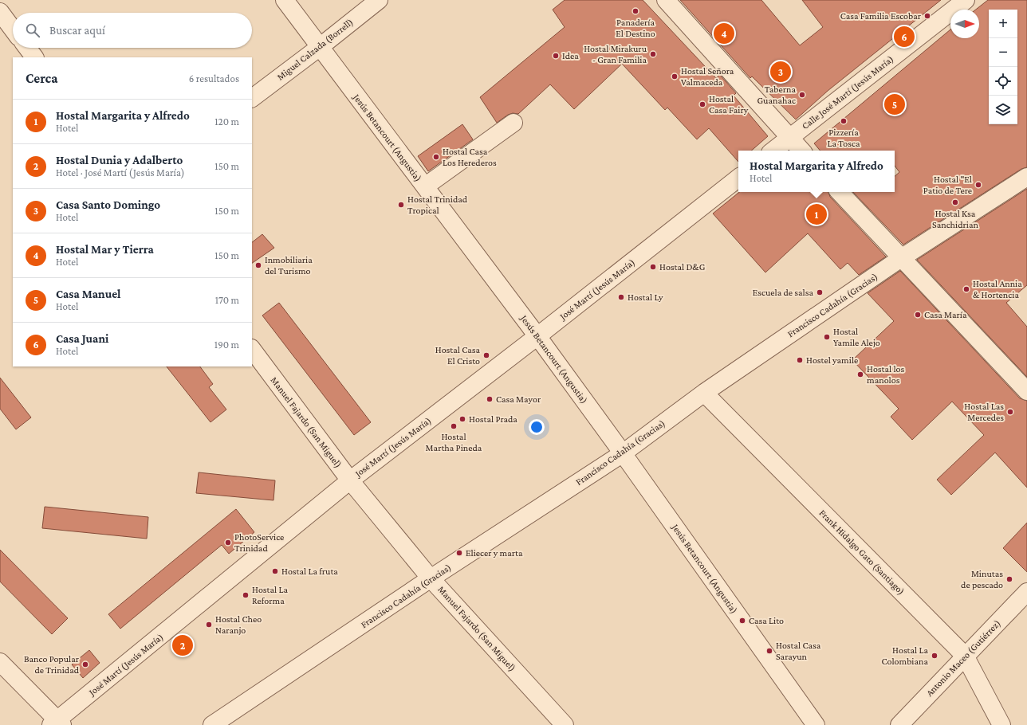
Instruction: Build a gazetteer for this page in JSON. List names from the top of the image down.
{
  "streets": {
    "street": [
      "Miguel Calzada (Borrell)",
      "Calle José Martí (Jesús María)",
      "Jesús Betancourt (Angustia)",
      "José Martí (Jesús María)",
      "Francisco Cadahía (Gracias)",
      "Manuel Fajardo (San Miguel)",
      "Frank Hidalgo Gato (Santiago)",
      "Antonio Maceo (Gutiérrez)"
    ]
  },
  "crossings": [
    ["Miguel Calzada (Borrell)", "Jesús Betancourt (Angustia)"],
    ["Jesús Betancourt (Angustia)", "José Martí (Jesús María)"],
    ["Jesús Betancourt (Angustia)", "Francisco Cadahía (Gracias)"],
    ["José Martí (Jesús María)", "Manuel Fajardo (San Miguel)"],
    ["Francisco Cadahía (Gracias)", "Manuel Fajardo (San Miguel)"],
    ["Francisco Cadahía (Gracias)", "Frank Hidalgo Gato (Santiago)"],
    ["Frank Hidalgo Gato (Santiago)", "Antonio Maceo (Gutiérrez)"]
  ],
  "places": [
    "Panadería El Destino",
    "Casa Familia Escobar",
    "Hostal Mirakuru - Gran Familia",
    "Idea",
    "Hostal Señora Valmaceda",
    "Taberna Guanahac",
    "Hostal Casa Fairy",
    "Pizzería La Tosca",
    "Hostal Casa Los Herederos",
    "Hostal \"El Patio de Tere",
    "Hostal Ksa Sanchidrian",
    "Hostal Trinidad Tropical",
    "Inmobiliaria del Turismo",
    "Hostal D&G",
    "Hostal Annia & Hortencia",
    "Escuela de salsa",
    "Hostal Ly",
    "Casa María",
    "Hostal Yamile Alejo",
    "Hostal Casa El Cristo",
    "Hostel yamile",
    "Hostal los manolos",
    "Casa Mayor",
    "Hostal Las Mercedes",
    "Hostal Prada",
    "Hostal Martha Pineda",
    "PhotoService Trinidad",
    "Eliecer y marta",
    "Hostal La fruta",
    "Minutas de pescado",
    "Hostal La Reforma",
    "Casa Lito",
    "Hostal Cheo Naranjo",
    "Hostal Casa Sarayun",
    "Hostal La Colombiana",
    "Banco Popular de Trinidad"
  ],
  "north": "right",
  "page": {
    "map_buttons": ["+", "−"],
    "search": "Buscar aquí",
    "pins": [
      "4",
      "6",
      "3",
      "5",
      "1",
      "2"
    ],
    "heading": ["Cerca", "6 resultados"],
    "list": [
      {
        "mark": "1",
        "name": "Hostal Margarita y Alfredo",
        "note": "Hotel",
        "value": "120 m"
      },
      {
        "mark": "2",
        "name": "Hostal Dunia y Adalberto",
        "note": "Hotel · José Martí (Jesús María)",
        "value": "150 m"
      },
      {
        "mark": "3",
        "name": "Casa Santo Domingo",
        "note": "Hotel",
        "value": "150 m"
      },
      {
        "mark": "4",
        "name": "Hostal Mar y Tierra",
        "note": "Hotel",
        "value": "150 m"
      },
      {
        "mark": "5",
        "name": "Casa Manuel",
        "note": "Hotel",
        "value": "170 m"
      },
      {
        "mark": "6",
        "name": "Casa Juani",
        "note": "Hotel",
        "value": "190 m"
      }
    ],
    "popup": ["Hostal Margarita y Alfredo", "Hotel"]
  }
}
